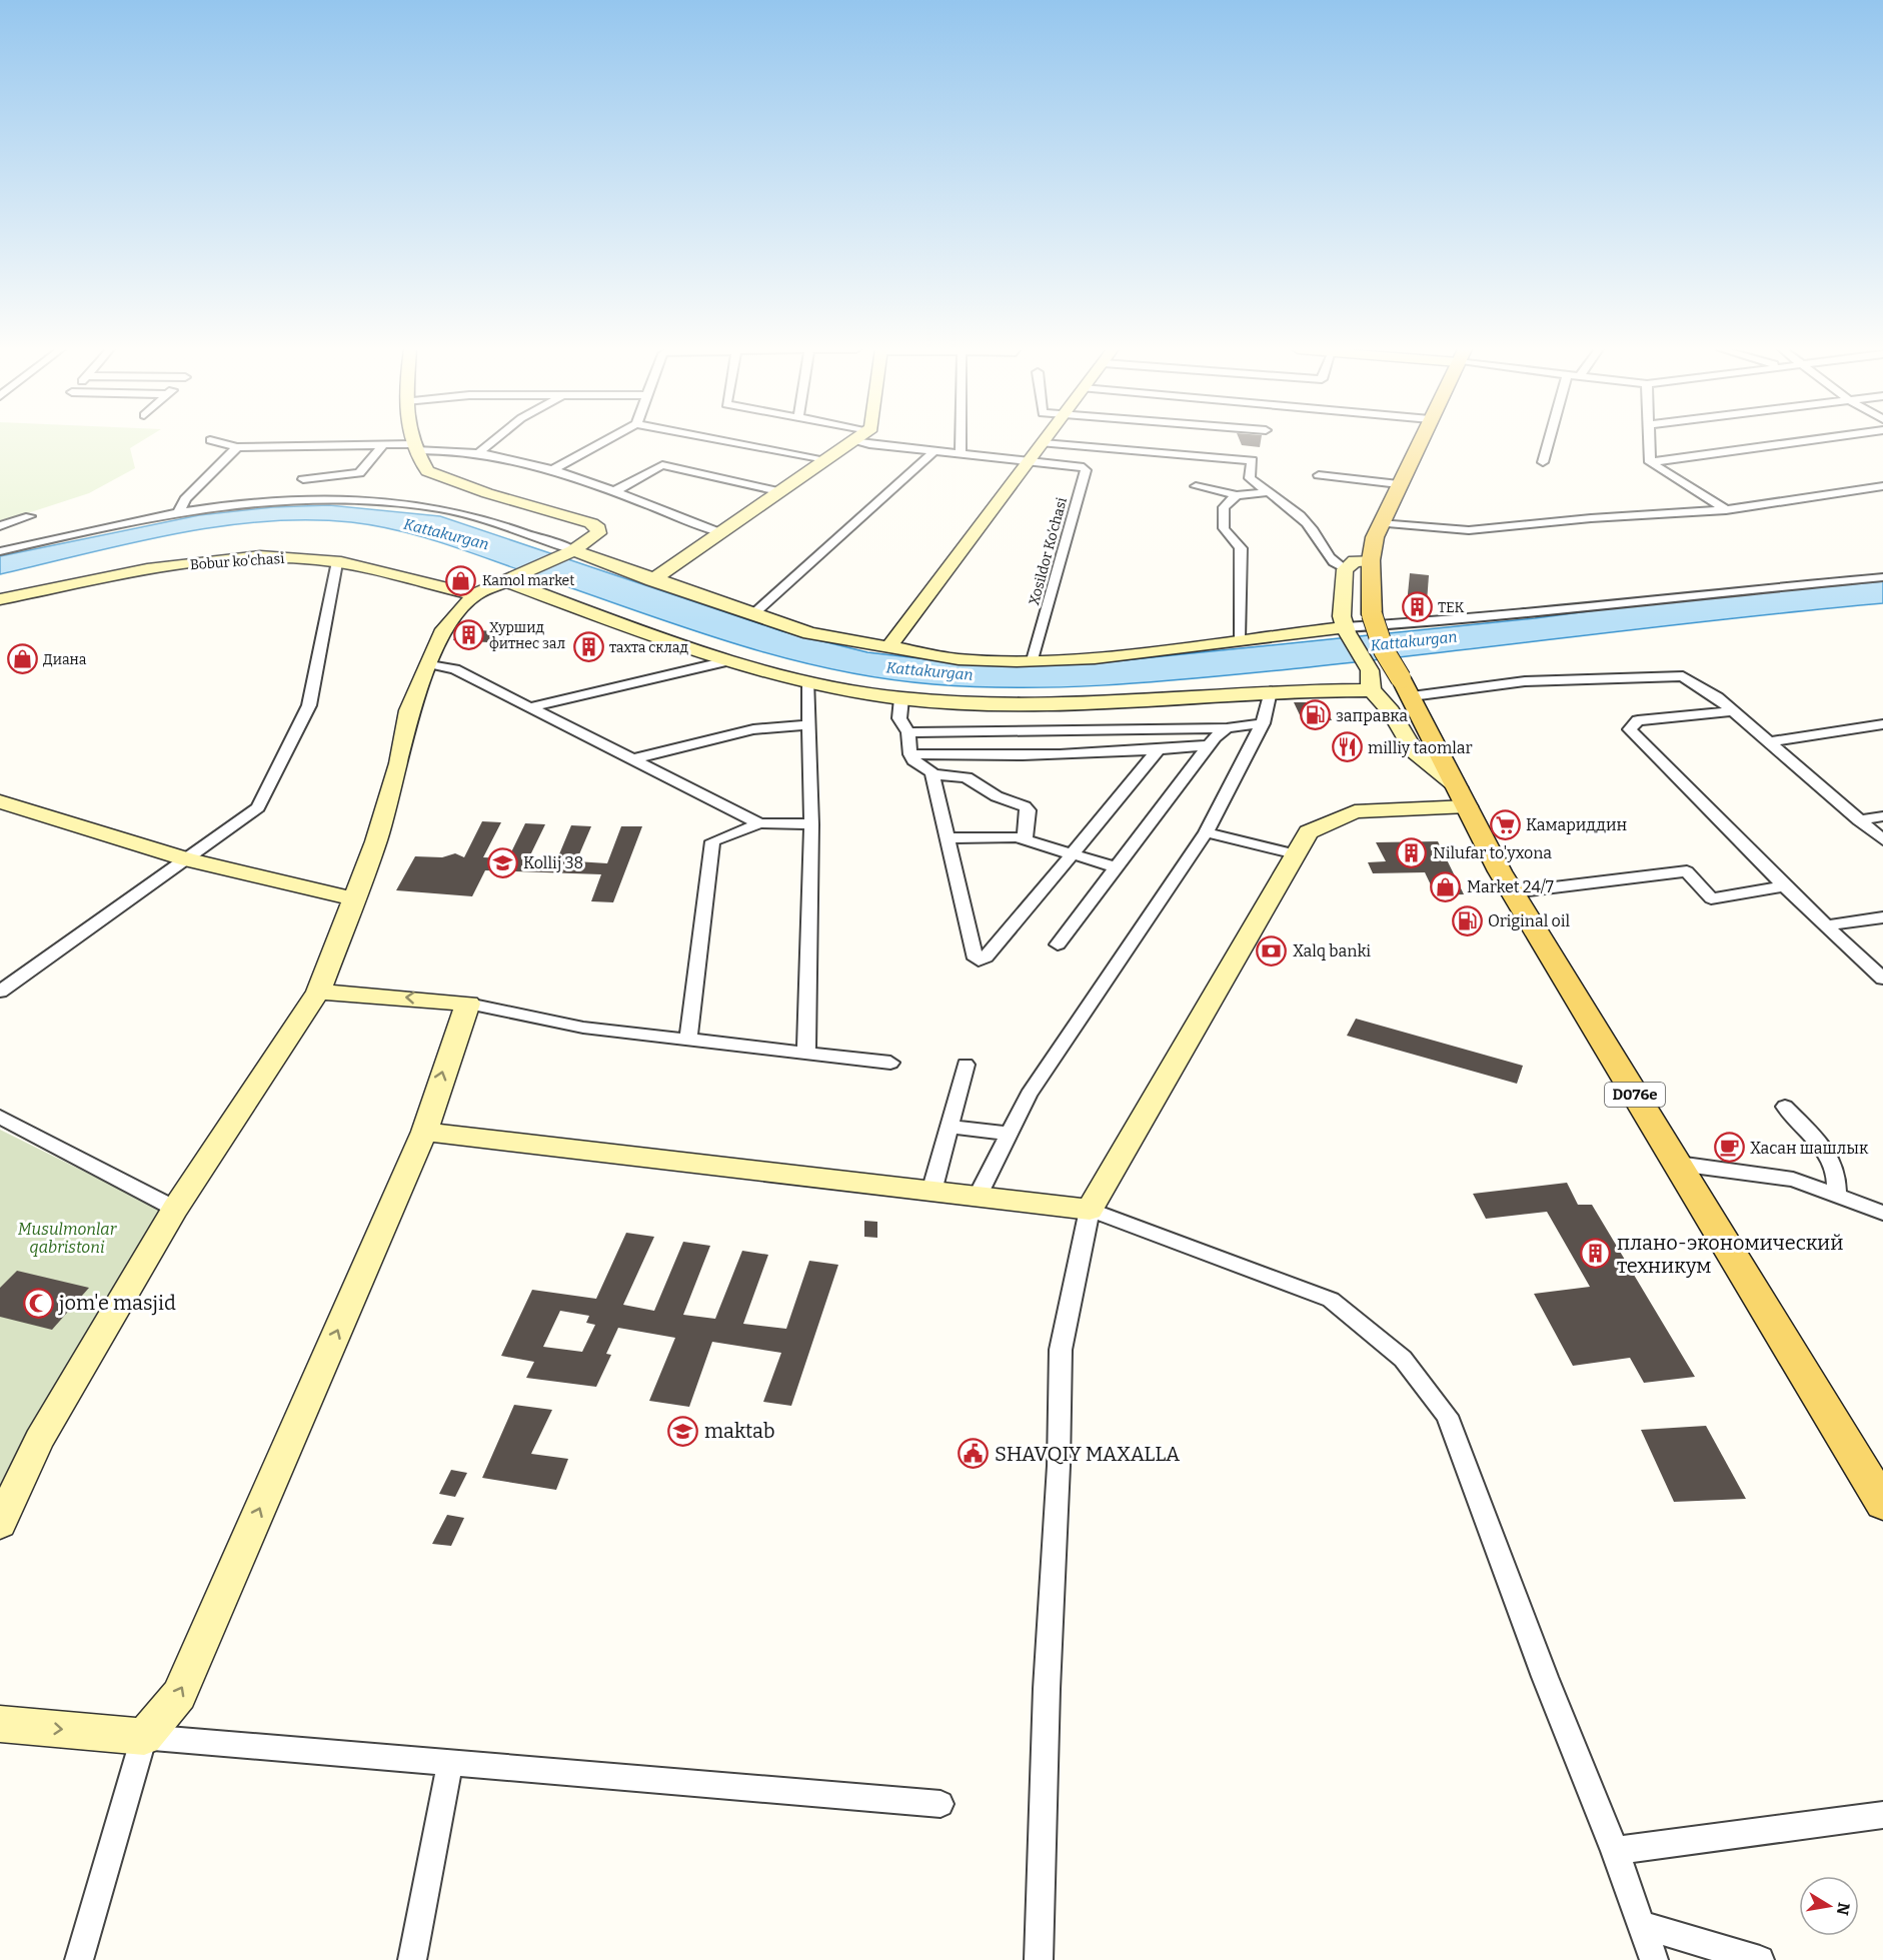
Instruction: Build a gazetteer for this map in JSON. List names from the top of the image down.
{
  "streets": {
    "main road": ["D076e"],
    "street": ["Xosildor Ko’chasi", "Bobur ko'chasi"]
  },
  "water": ["Kattakurgan"],
  "parks": ["Musulmonlar qabristoni"],
  "places": {
    "shop": ["Kamol market", "Диана", "Market 24/7"],
    "building": [
      "TEK",
      "Хуршид фитнес зал",
      "тахта склад",
      "Nilufar to'yxona",
      "плано-экономический техникум"
    ],
    "fuel station": ["заправка", "Original oil"],
    "restaurant": ["milliy taomlar"],
    "supermarket": ["Камариддин"],
    "school or university": ["Kollij 38", "maktab"],
    "bank": ["Xalq banki"],
    "cafe": ["Хасан шашлык"],
    "mosque": ["jom'e masjid"],
    "public building": ["SHAVQIY MAXALLA"]
  },
  "north": "right"
}
